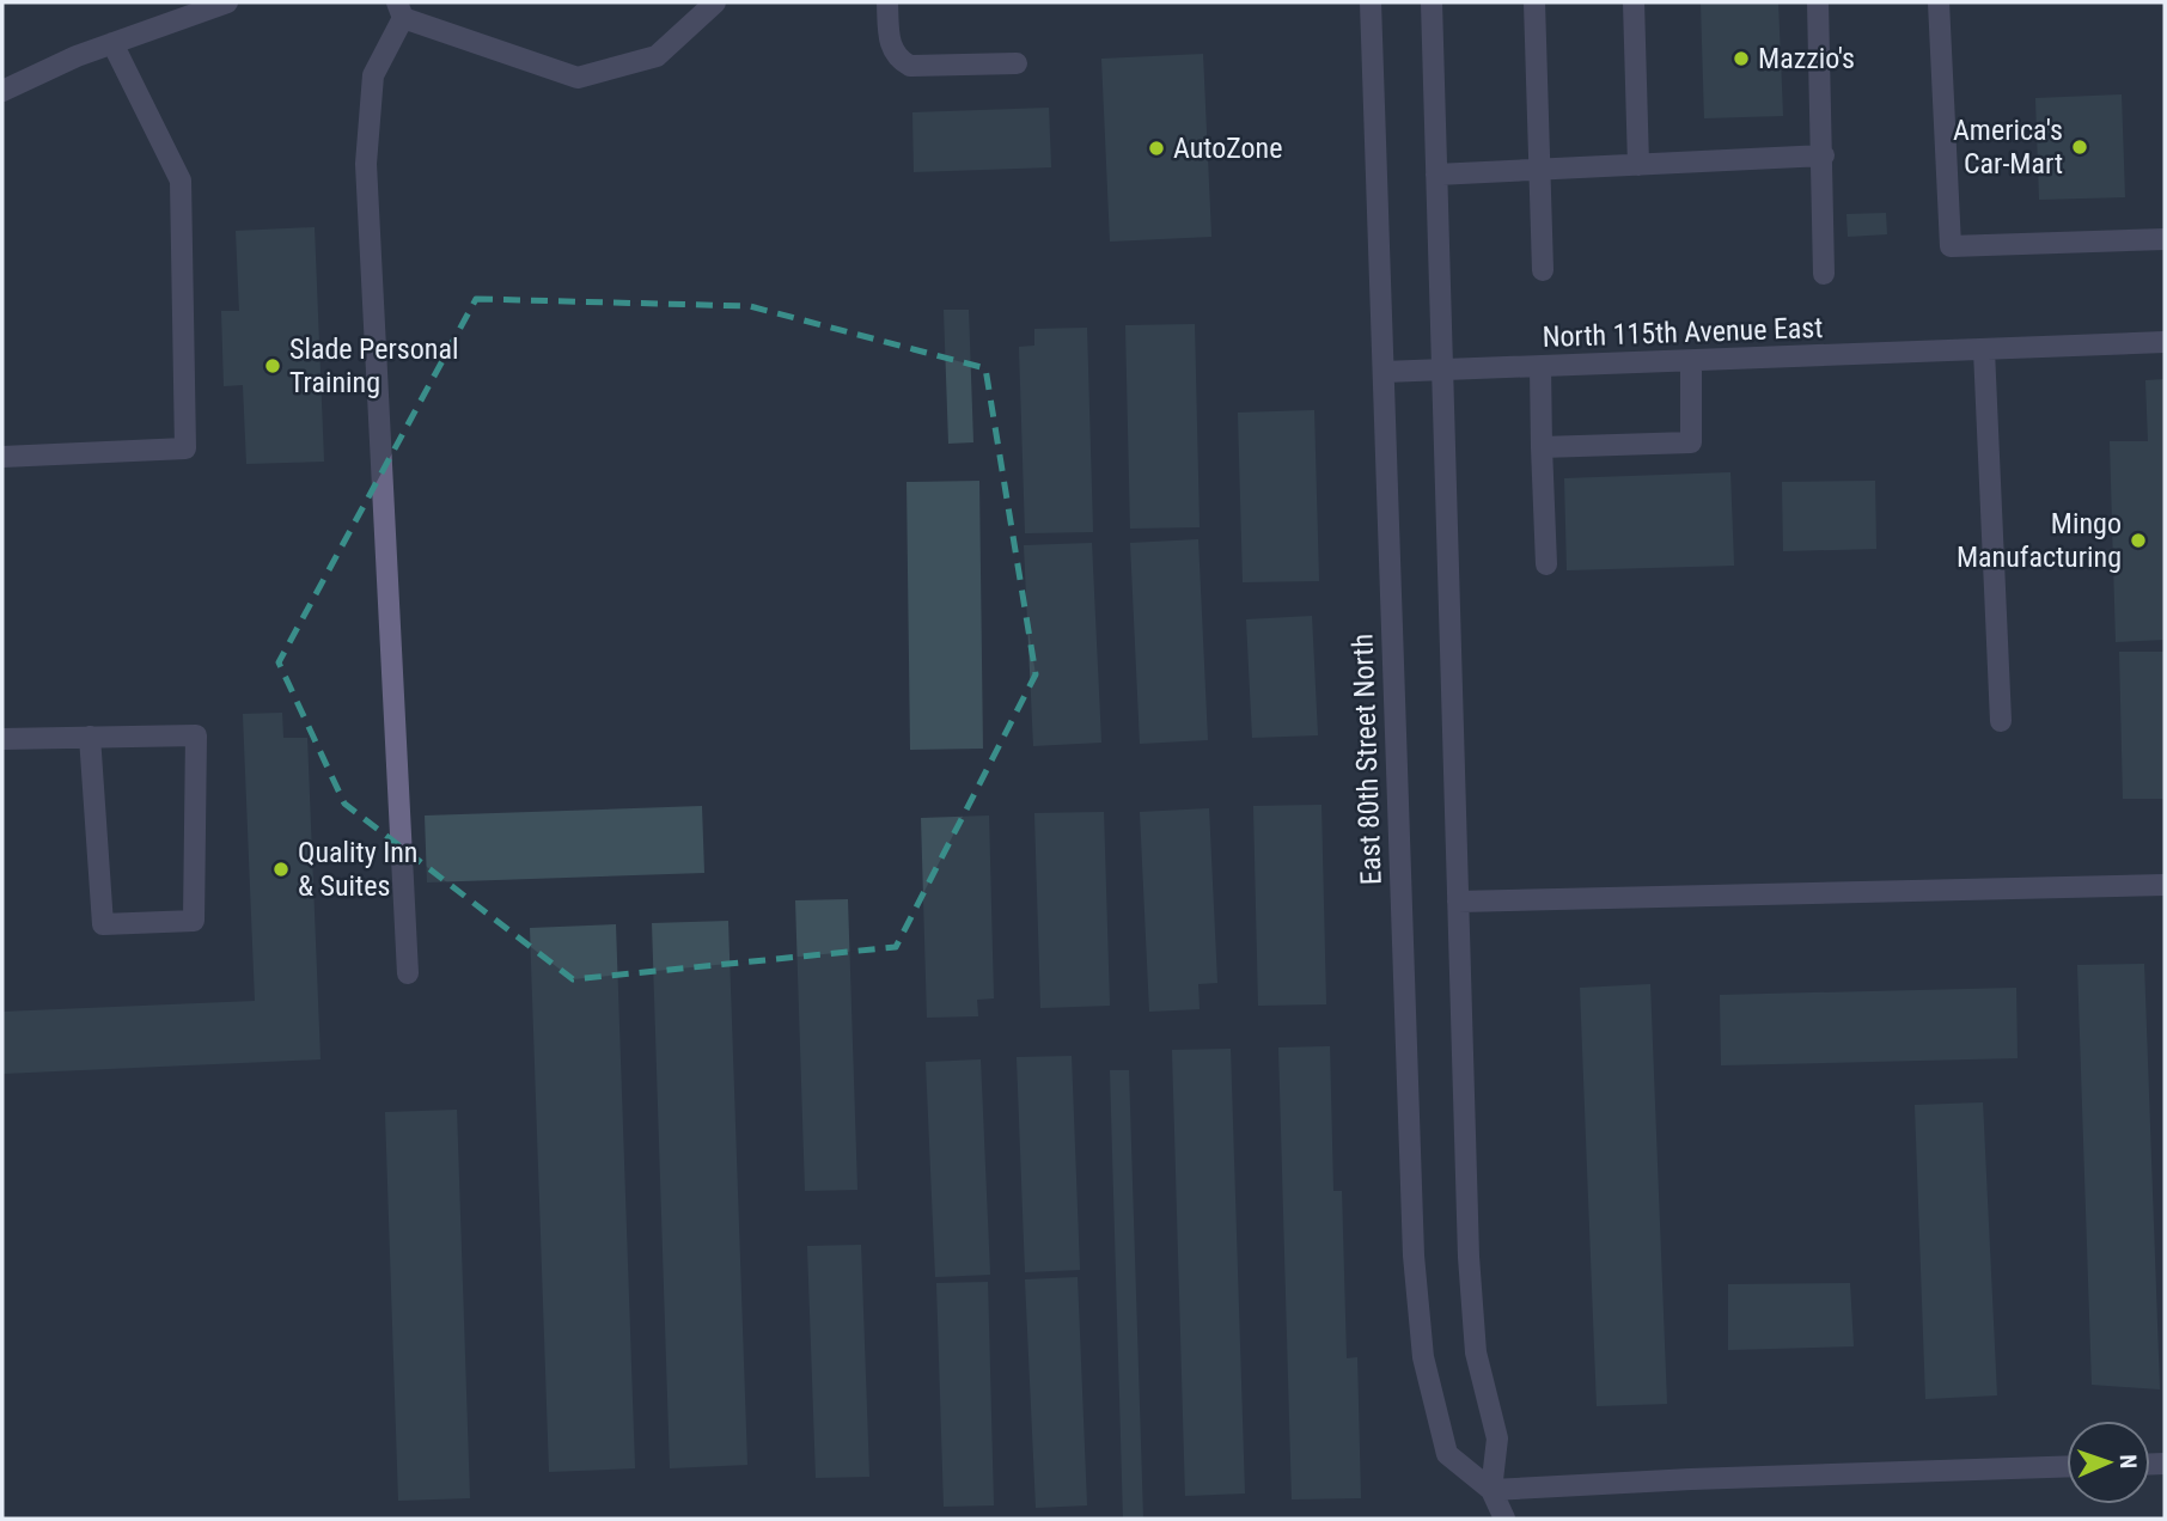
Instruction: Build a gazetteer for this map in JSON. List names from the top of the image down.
{
  "streets": {
    "street": ["North 115th Avenue East", "East 80th Street North"]
  },
  "crossings": [
    ["North 115th Avenue East", "East 80th Street North"]
  ],
  "places": [
    "Mazzio's",
    "America's Car-Mart",
    "AutoZone",
    "Slade Personal Training",
    "Mingo Manufacturing",
    "Quality Inn & Suites"
  ],
  "north": "right"
}
